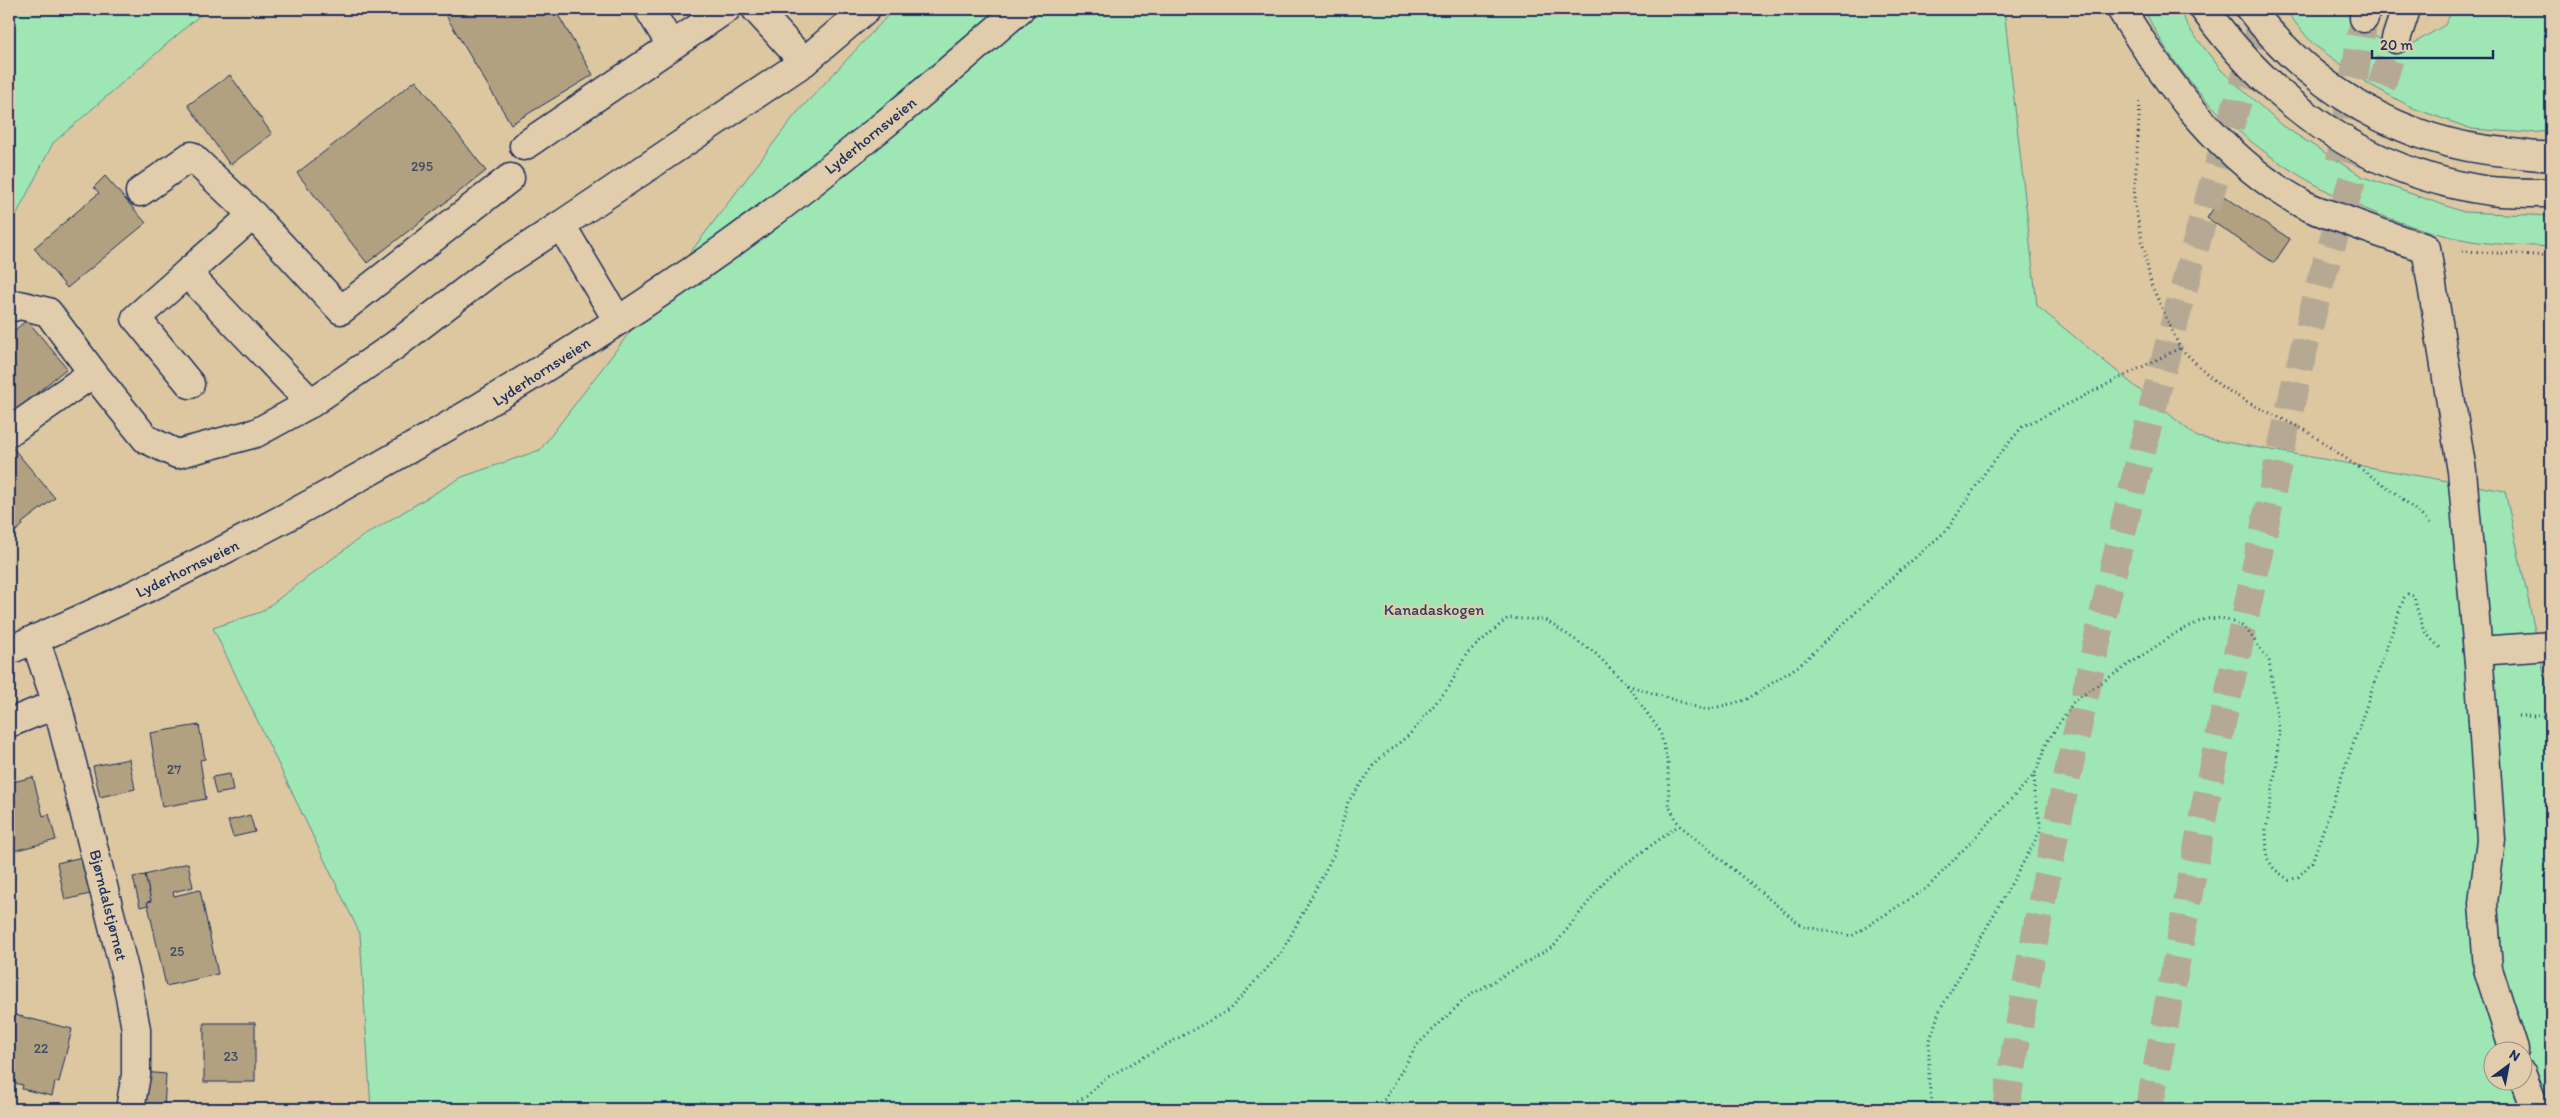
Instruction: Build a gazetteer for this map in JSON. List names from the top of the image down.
{
  "streets": {
    "main road": ["Lyderhornsveien", "Bjørndalstjørnet"]
  },
  "crossings": [
    ["Lyderhornsveien", "Bjørndalstjørnet"]
  ],
  "parks": ["Kanadaskogen"],
  "house_numbers": [
    "295",
    "27",
    "25",
    "22",
    "23"
  ],
  "scale_bar": "20 m",
  "north": "top right"
}
